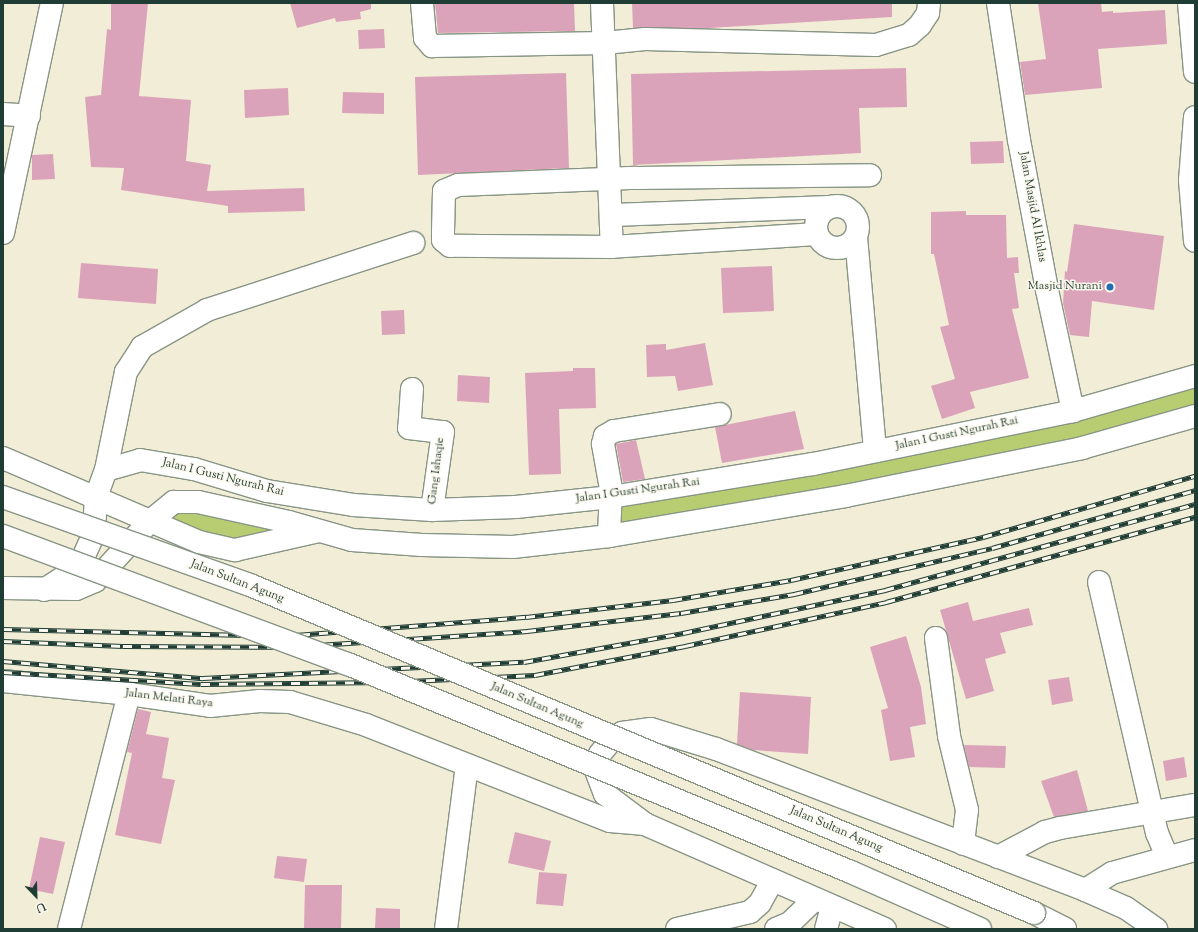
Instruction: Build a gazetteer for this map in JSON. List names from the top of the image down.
{
  "streets": {
    "main road": [
      "Jalan Masjid Al Ikhlas",
      "Jalan I Gusti Ngurah Rai",
      "Gang Ishaqie",
      "Jalan Sultan Agung",
      "Jalan Melati Raya"
    ]
  },
  "crossings": [
    ["Jalan Masjid Al Ikhlas", "Jalan I Gusti Ngurah Rai"],
    ["Jalan I Gusti Ngurah Rai", "Gang Ishaqie"]
  ],
  "places": ["Masjid Nurani"],
  "north": "bottom right"
}
